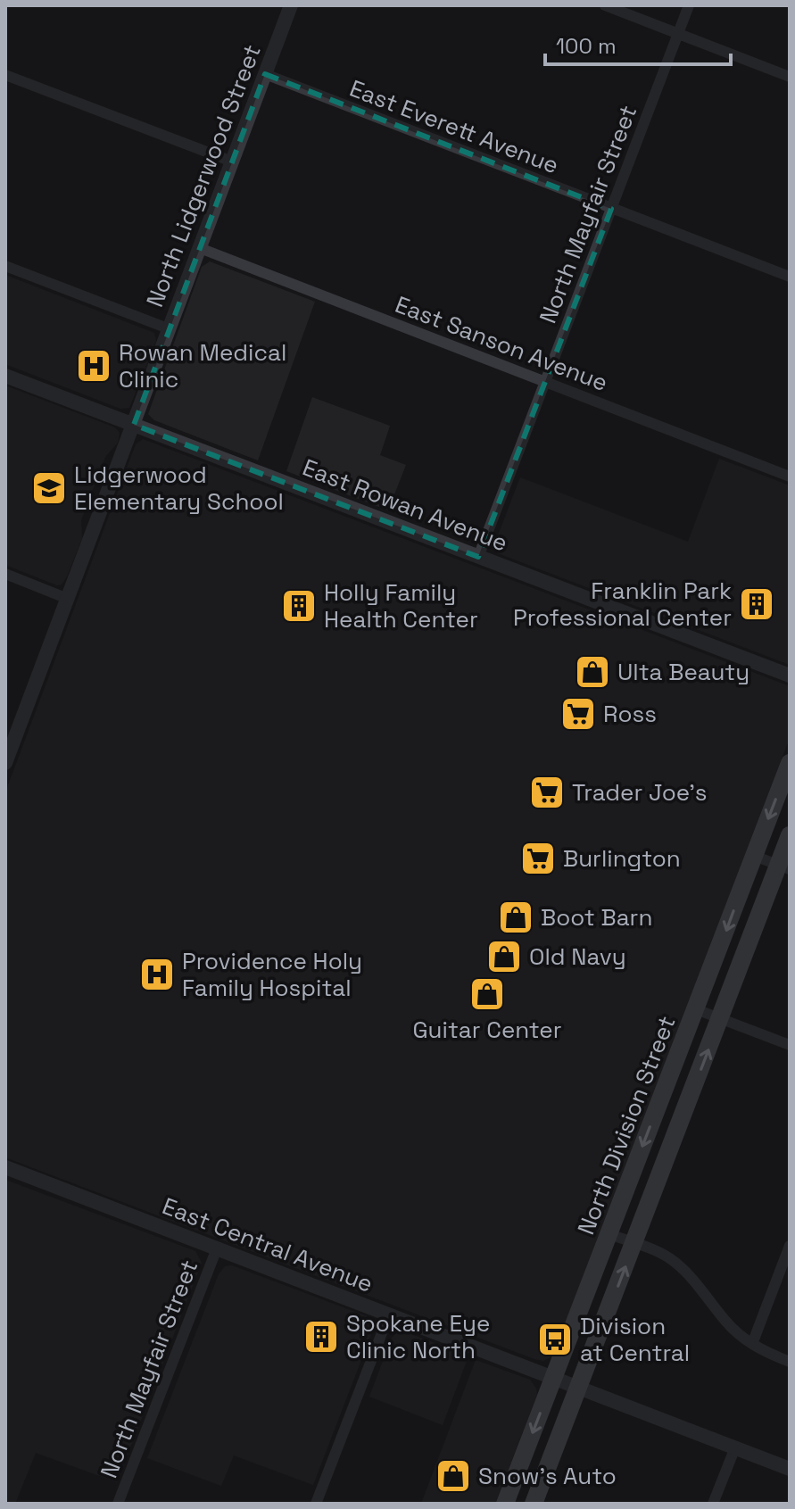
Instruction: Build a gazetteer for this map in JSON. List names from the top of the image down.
{
  "streets": {
    "main road": ["North Division Street"],
    "street": [
      "East Everett Avenue",
      "North Lidgerwood Street",
      "North Mayfair Street",
      "East Sanson Avenue",
      "East Rowan Avenue",
      "East Central Avenue"
    ]
  },
  "crossings": [
    ["East Everett Avenue", "North Lidgerwood Street"],
    ["East Everett Avenue", "North Mayfair Street"],
    ["North Lidgerwood Street", "East Sanson Avenue"],
    ["North Lidgerwood Street", "East Rowan Avenue"],
    ["North Mayfair Street", "East Sanson Avenue"],
    ["North Mayfair Street", "East Rowan Avenue"],
    ["North Mayfair Street", "East Central Avenue"],
    ["North Division Street", "East Central Avenue"]
  ],
  "places": {
    "hospital": ["Rowan Medical Clinic", "Providence Holy Family Hospital"],
    "school or university": ["Lidgerwood Elementary School"],
    "building": ["Franklin Park Professional Center", "Holly Family Health Center", "Spokane Eye Clinic North"],
    "shop": [
      "Ulta Beauty",
      "Boot Barn",
      "Old Navy",
      "Guitar Center",
      "Snow's Auto"
    ],
    "supermarket": ["Ross", "Trader Joe's", "Burlington"],
    "bus stop": ["Division at Central"]
  },
  "scale_bar": "100 m"
}
